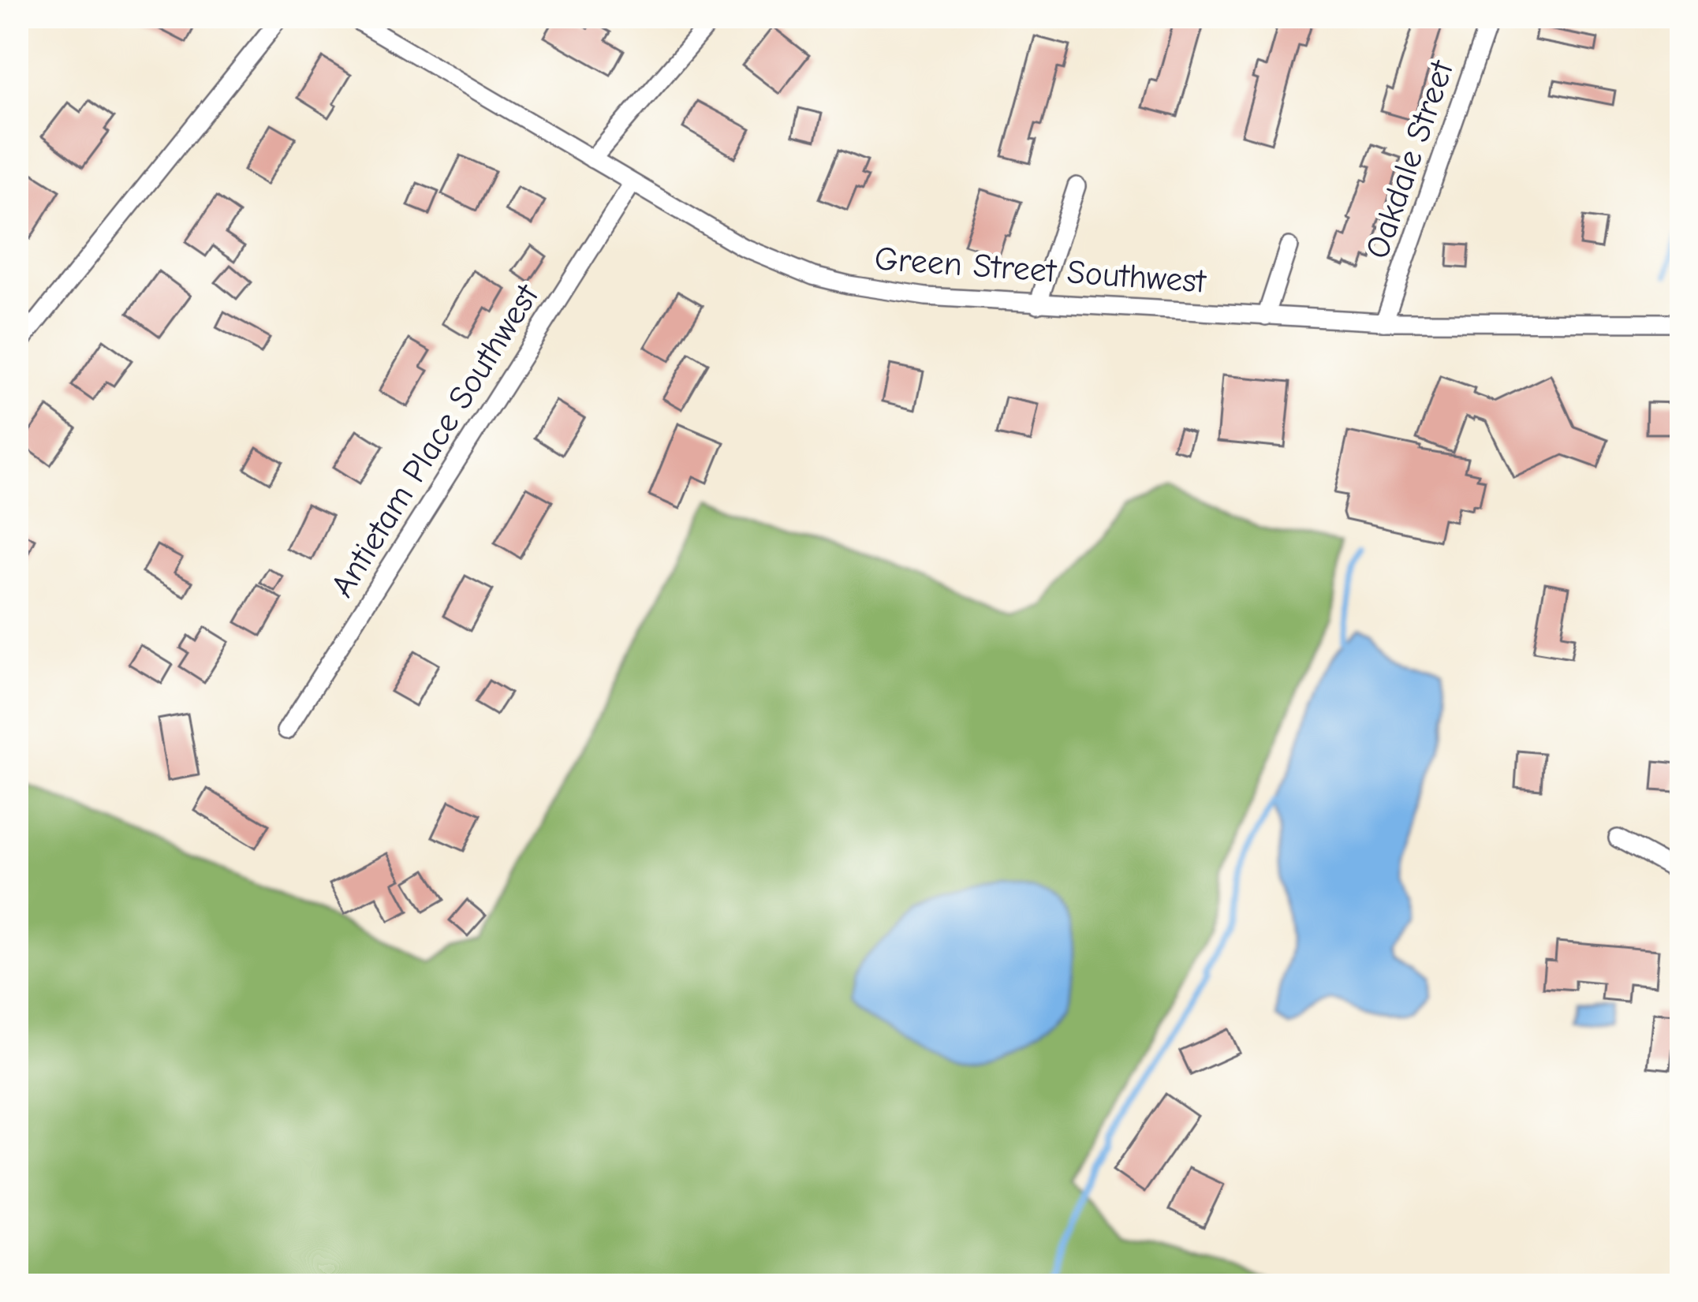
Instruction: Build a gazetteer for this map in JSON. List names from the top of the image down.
{
  "streets": {
    "street": ["Oakdale Street", "Green Street Southwest", "Antietam Place Southwest"]
  },
  "crossings": [
    ["Oakdale Street", "Green Street Southwest"],
    ["Green Street Southwest", "Antietam Place Southwest"]
  ]
}
